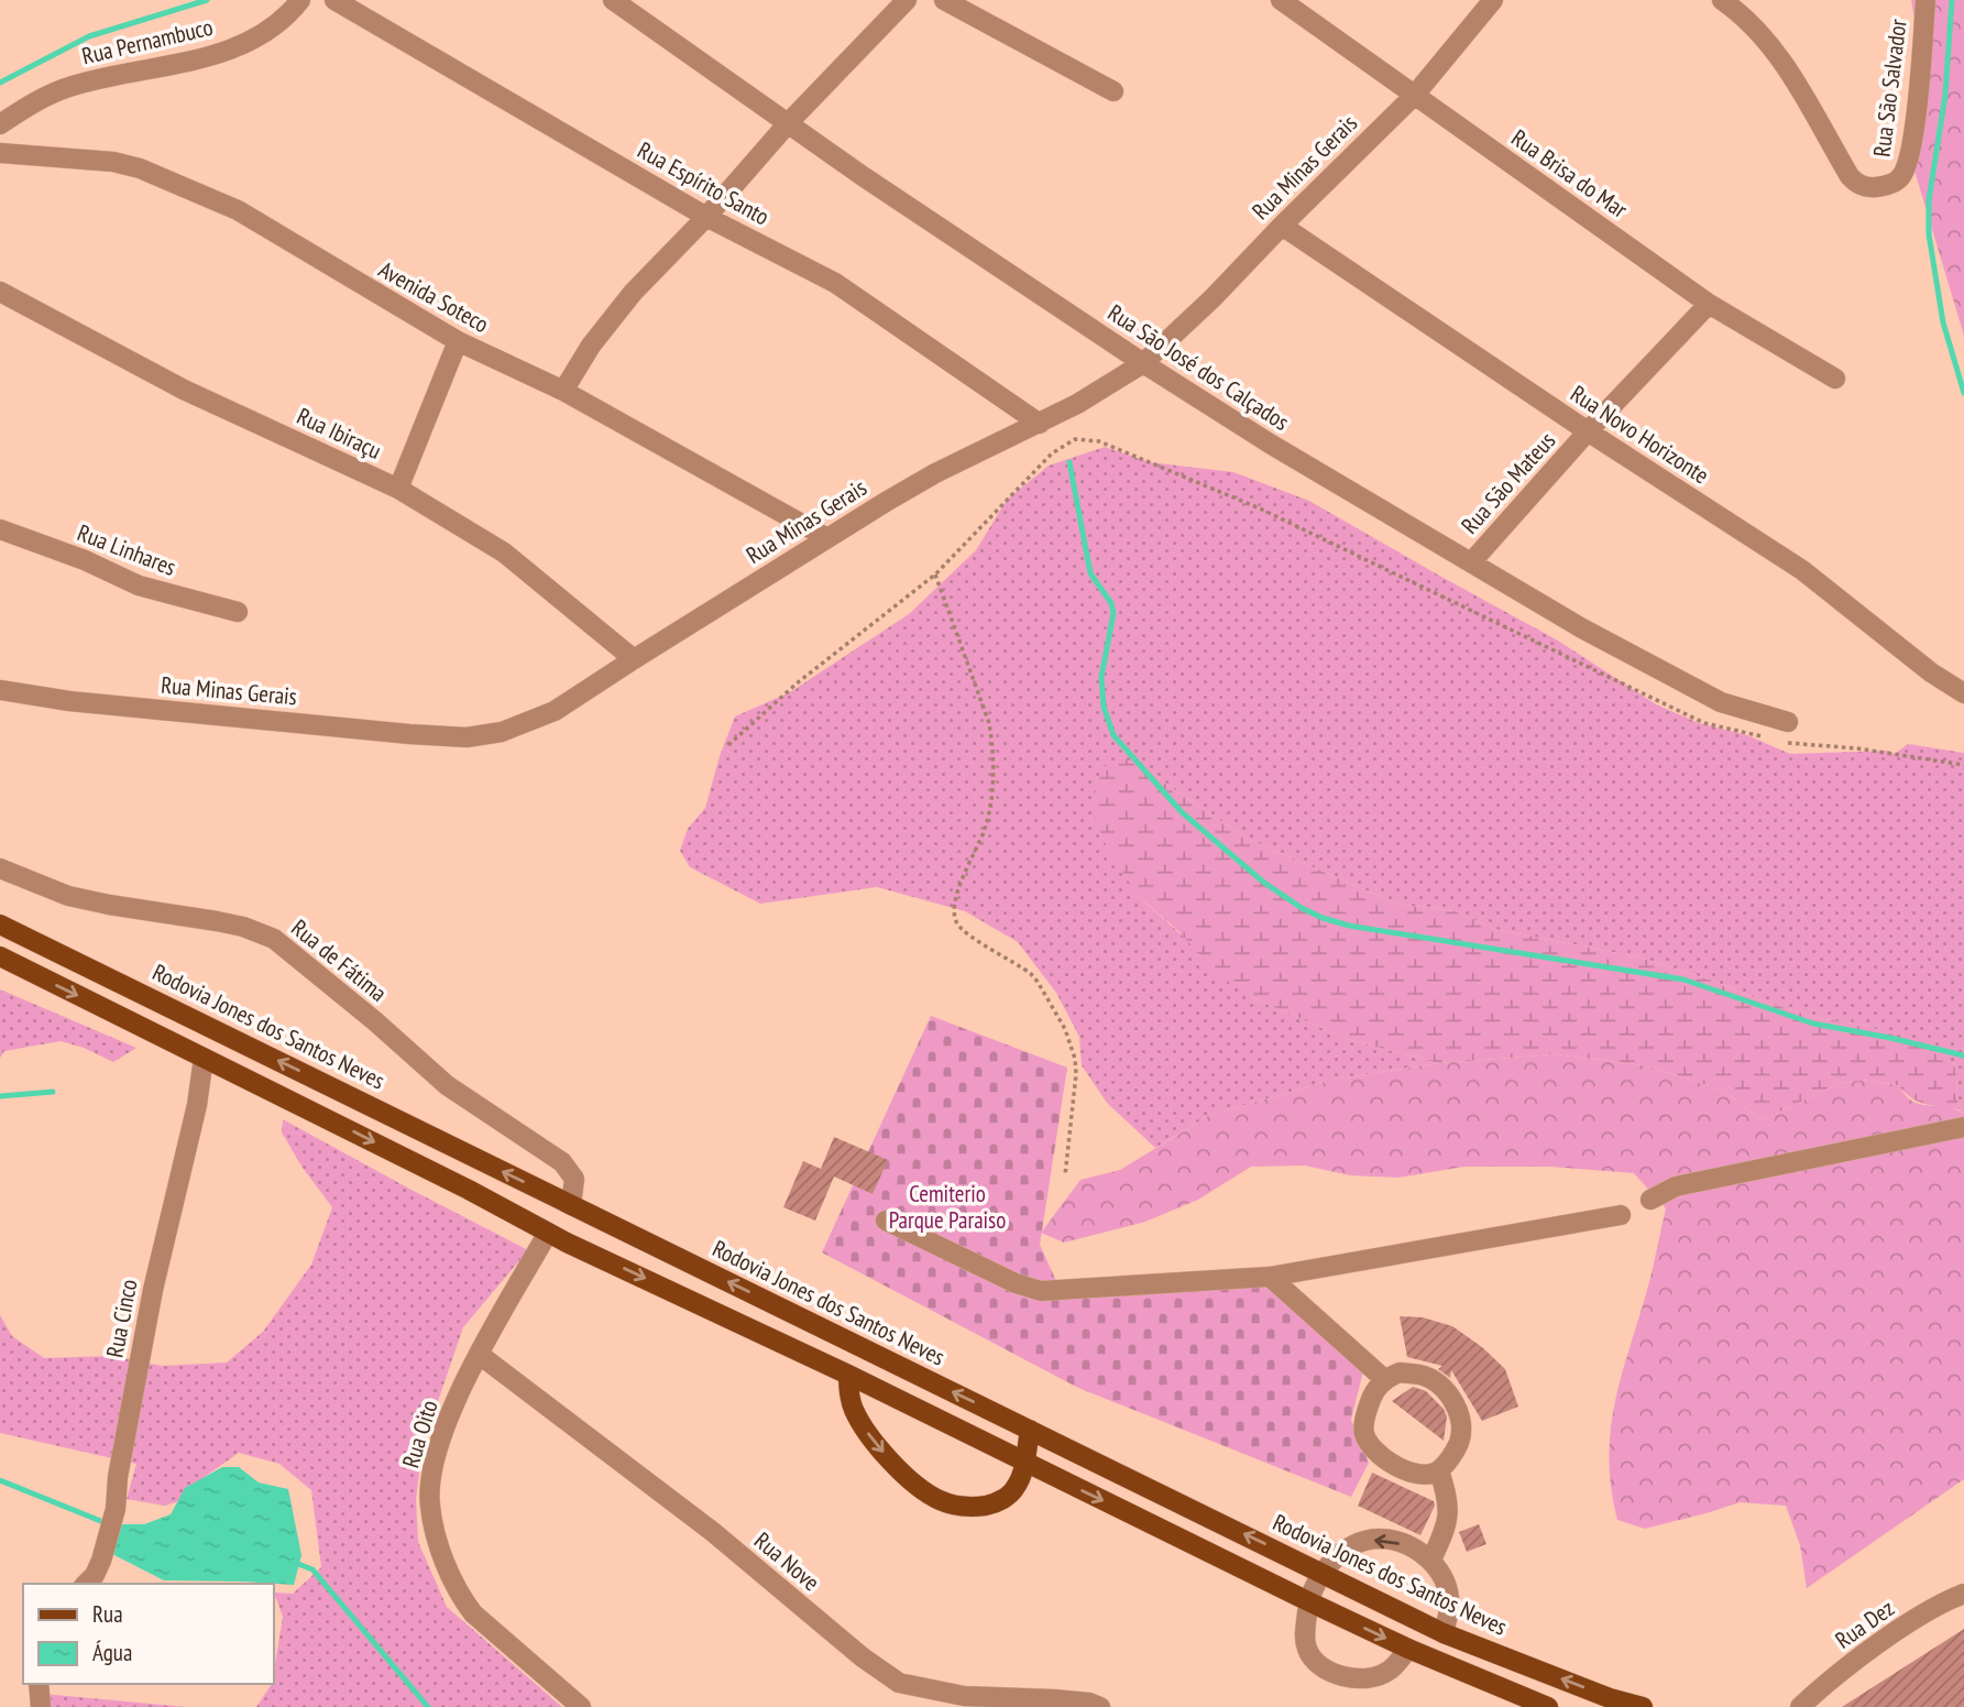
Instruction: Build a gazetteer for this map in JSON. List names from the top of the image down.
{
  "streets": {
    "main road": ["Rodovia Jones dos Santos Neves"],
    "street": [
      "Rua Pernambuco",
      "Rua São Salvador",
      "Rua Minas Gerais",
      "Rua Brisa do Mar",
      "Rua Espírito Santo",
      "Avenida Soteco",
      "Rua São José dos Calçados",
      "Rua Ibiraçu",
      "Rua Novo Horizonte",
      "Rua São Mateus",
      "Rua Linhares",
      "Rua de Fátima",
      "Rua Cinco",
      "Rua Oito",
      "Rua Nove",
      "Rua Dez"
    ]
  },
  "crossings": [
    ["Rua Minas Gerais", "Rua Brisa do Mar"],
    ["Rua Minas Gerais", "Rua Espírito Santo"],
    ["Rua Minas Gerais", "Avenida Soteco"],
    ["Rua Minas Gerais", "Rua São José dos Calçados"],
    ["Rua Minas Gerais", "Rua Ibiraçu"],
    ["Rua Minas Gerais", "Rua Novo Horizonte"],
    ["Rua Brisa do Mar", "Rua São Mateus"],
    ["Rua São José dos Calçados", "Rua São Mateus"],
    ["Rua Novo Horizonte", "Rua São Mateus"],
    ["Rua de Fátima", "Rodovia Jones dos Santos Neves"],
    ["Rua Oito", "Rua Nove"]
  ],
  "parks": ["Cemiterio Parque Paraiso"],
  "legend": ["Rua", "Água"]
}
